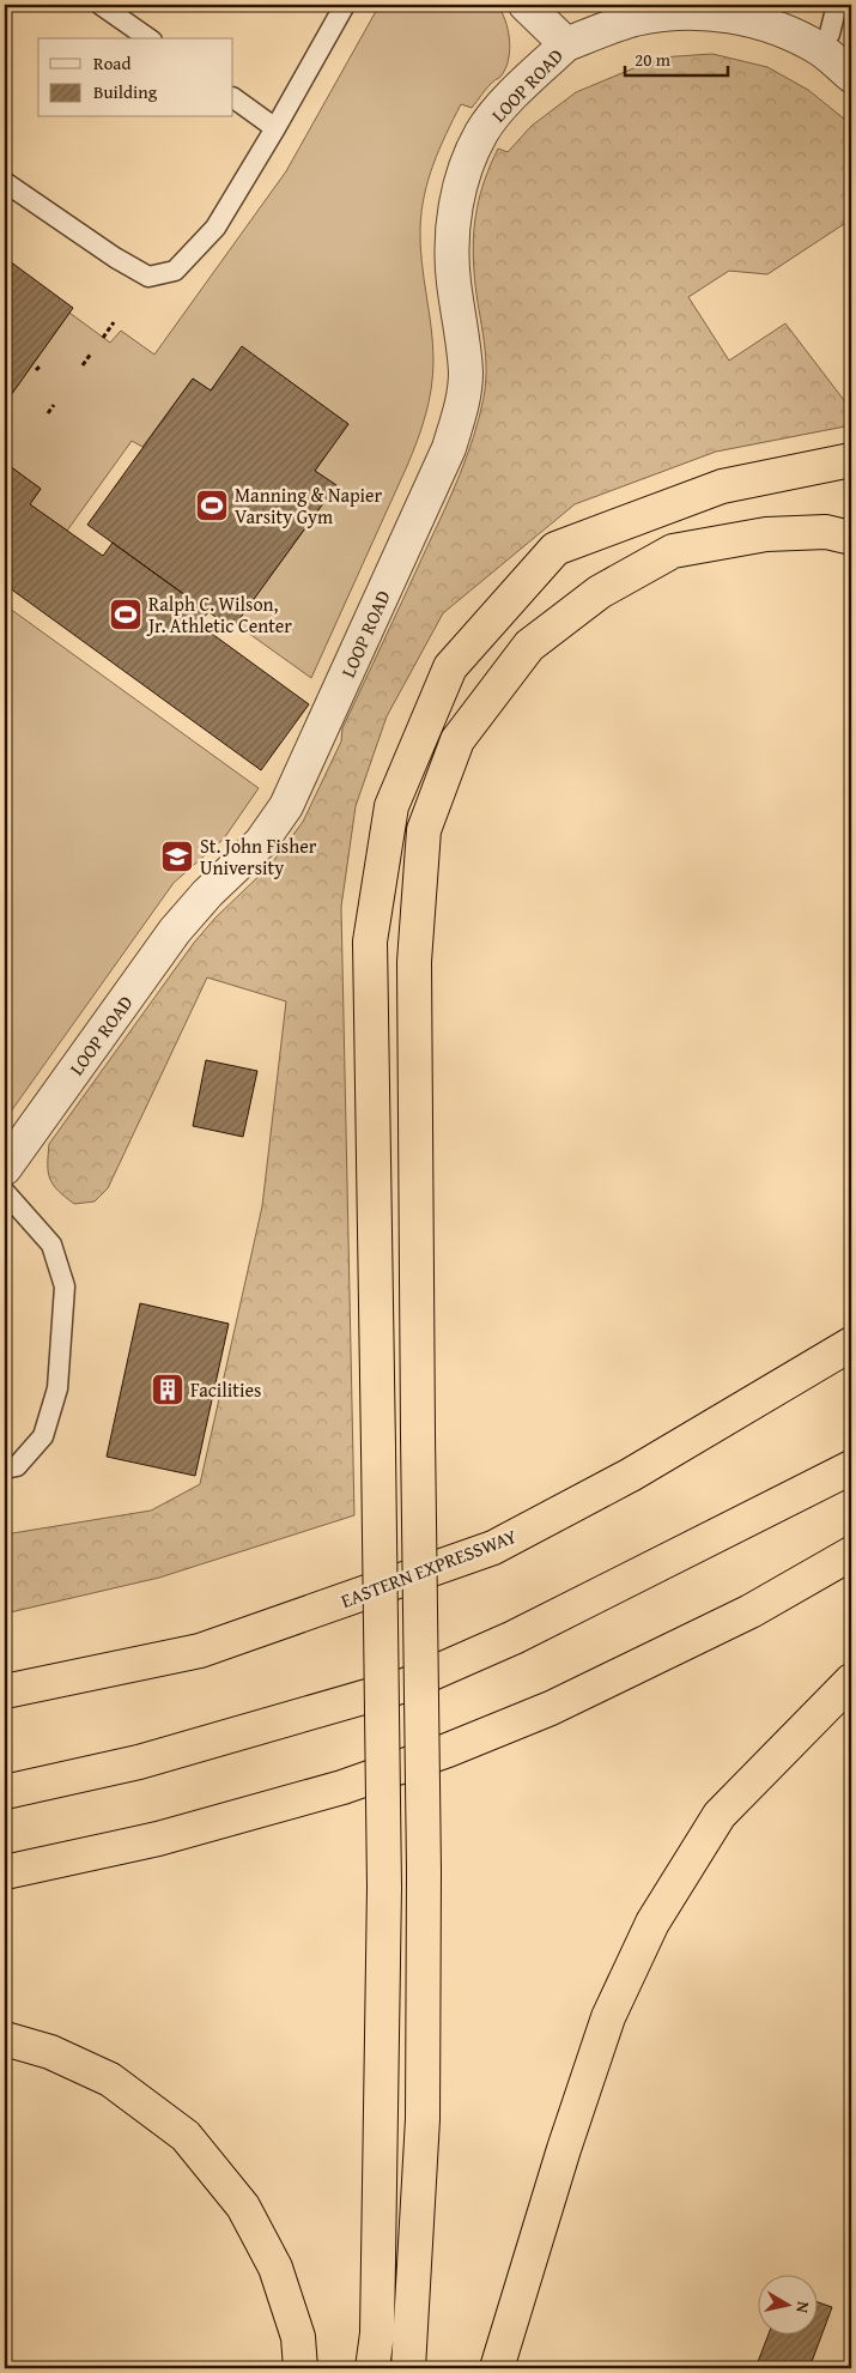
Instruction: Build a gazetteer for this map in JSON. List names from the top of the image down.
{
  "streets": {
    "highway": ["EASTERN EXPRESSWAY"],
    "street": ["LOOP ROAD"]
  },
  "places": {
    "sports": ["Manning & Napier Varsity Gym", "Ralph C. Wilson, Jr. Athletic Center"],
    "school or university": ["St. John Fisher University"],
    "building": ["Facilities"]
  },
  "legend": ["Road", "Building"],
  "scale_bar": "20 m",
  "north": "right"
}
